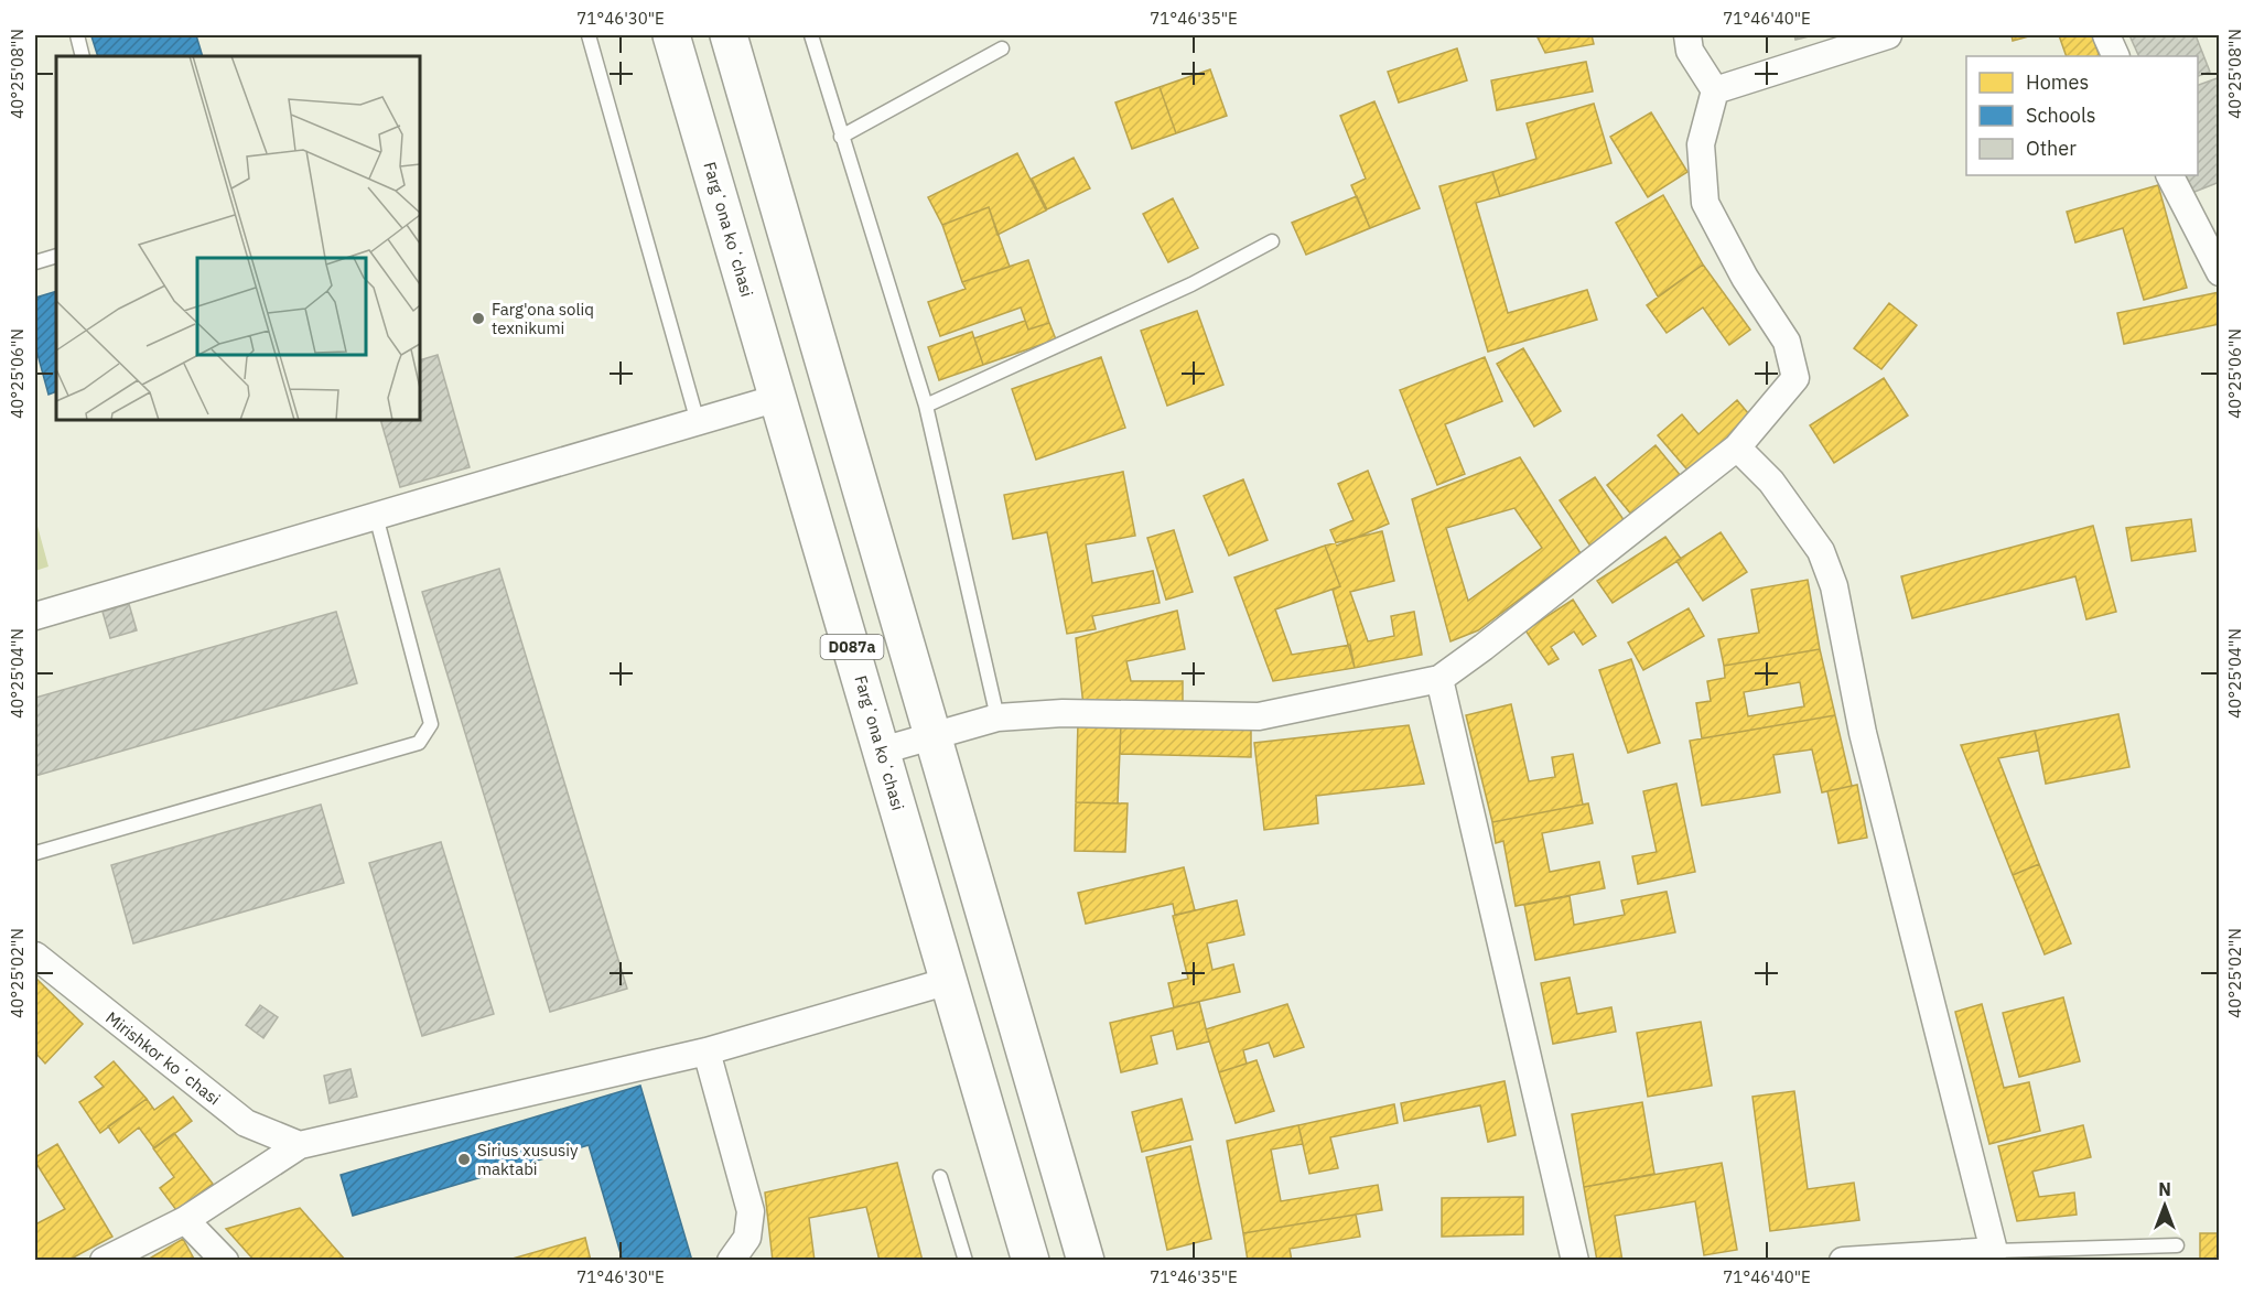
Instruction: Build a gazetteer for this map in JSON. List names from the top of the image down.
{
  "streets": {
    "main road": ["Fargʻona koʻchasi", "D087a"],
    "street": ["Mirishkor koʻchasi"]
  },
  "places": ["Farg'ona soliq texnikumi", "Sirius xususiy maktabi"],
  "legend": ["Homes", "Schools", "Other"],
  "north": "top",
  "coordinates": [
    "71°46'30\"E",
    "71°46'35\"E",
    "71°46'40\"E",
    "40°25'08\"N",
    "40°25'06\"N",
    "40°25'04\"N",
    "40°25'02\"N"
  ]
}
